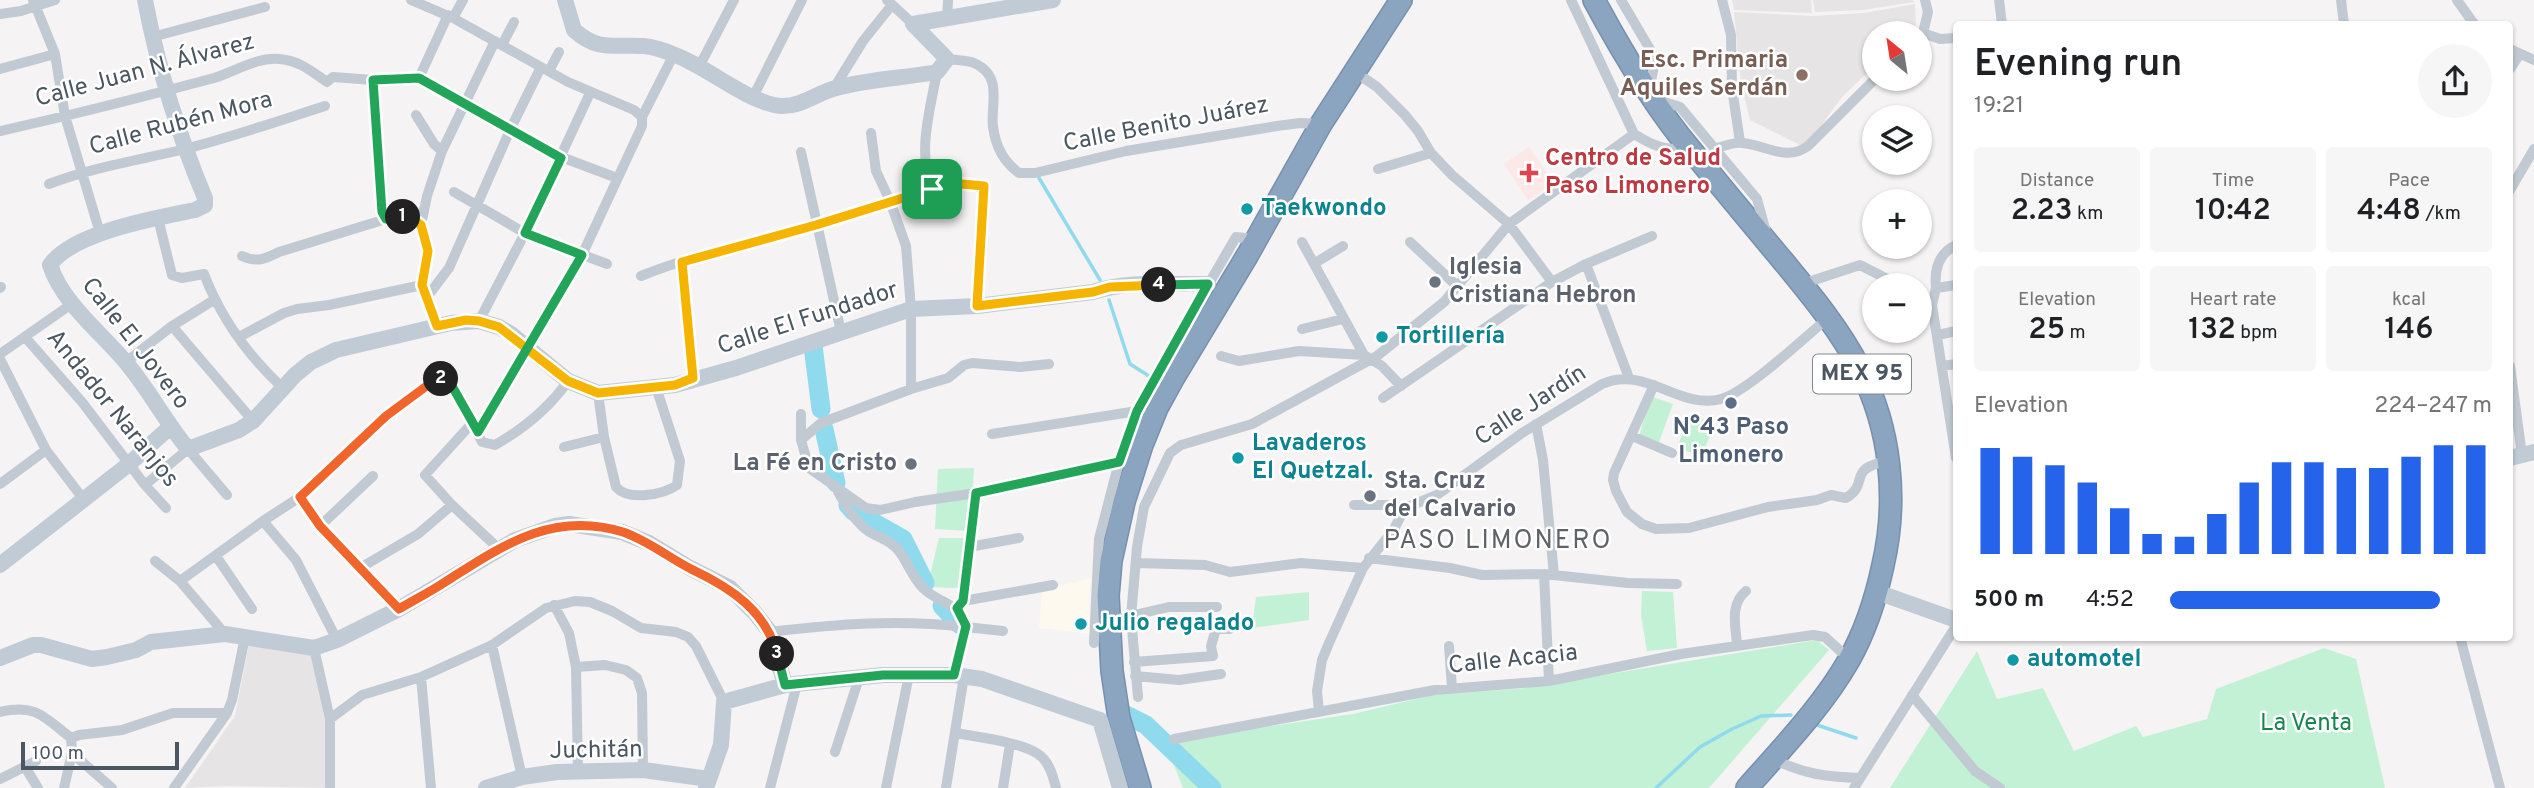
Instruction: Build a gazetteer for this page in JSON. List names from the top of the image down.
{
  "streets": {
    "highway": ["MEX 95"],
    "street": [
      "Calle Juan N. Álvarez",
      "Calle Rubén Mora",
      "Calle Benito Juárez",
      "Calle El Fundador",
      "Calle El Jovero",
      "Calle Jardín",
      "Andador Naranjos",
      "Calle Acacia",
      "Juchitán"
    ]
  },
  "crossings": [
    ["Calle El Jovero", "Andador Naranjos"],
    ["MEX 95", "Calle Jardín"],
    ["MEX 95", "Calle Acacia"]
  ],
  "districts": ["PASO LIMONERO"],
  "parks": ["La Venta"],
  "places": {
    "other": [
      "Esc. Primaria Aquiles Serdán",
      "Taekwondo",
      "Iglesia Cristiana Hebron",
      "Tortillería",
      "N°43 Paso Limonero",
      "Lavaderos El Quetzal.",
      "La Fé en Cristo",
      "Sta. Cruz del Calvario",
      "Julio regalado",
      "automotel"
    ],
    "health": ["Centro de Salud Paso Limonero"]
  },
  "scale_bar": "100 m",
  "north": "top left",
  "page": {
    "map_buttons": ["+", "−"],
    "heading": ["Evening run", "19:21"],
    "stats": [
      ["Distance", "2.23 km"],
      ["Time", "10:42"],
      ["Pace", "4:48 /km"],
      ["Elevation", "25 m"],
      ["Heart rate", "132 bpm"],
      ["kcal", "146"]
    ],
    "pins": [
      "1",
      "4",
      "2",
      "3"
    ],
    "chart": ["Elevation", "224–247 m"],
    "list": [
      {
        "name": "500 m",
        "note": "4:52"
      }
    ],
    "scale": "100 m"
  }
}
